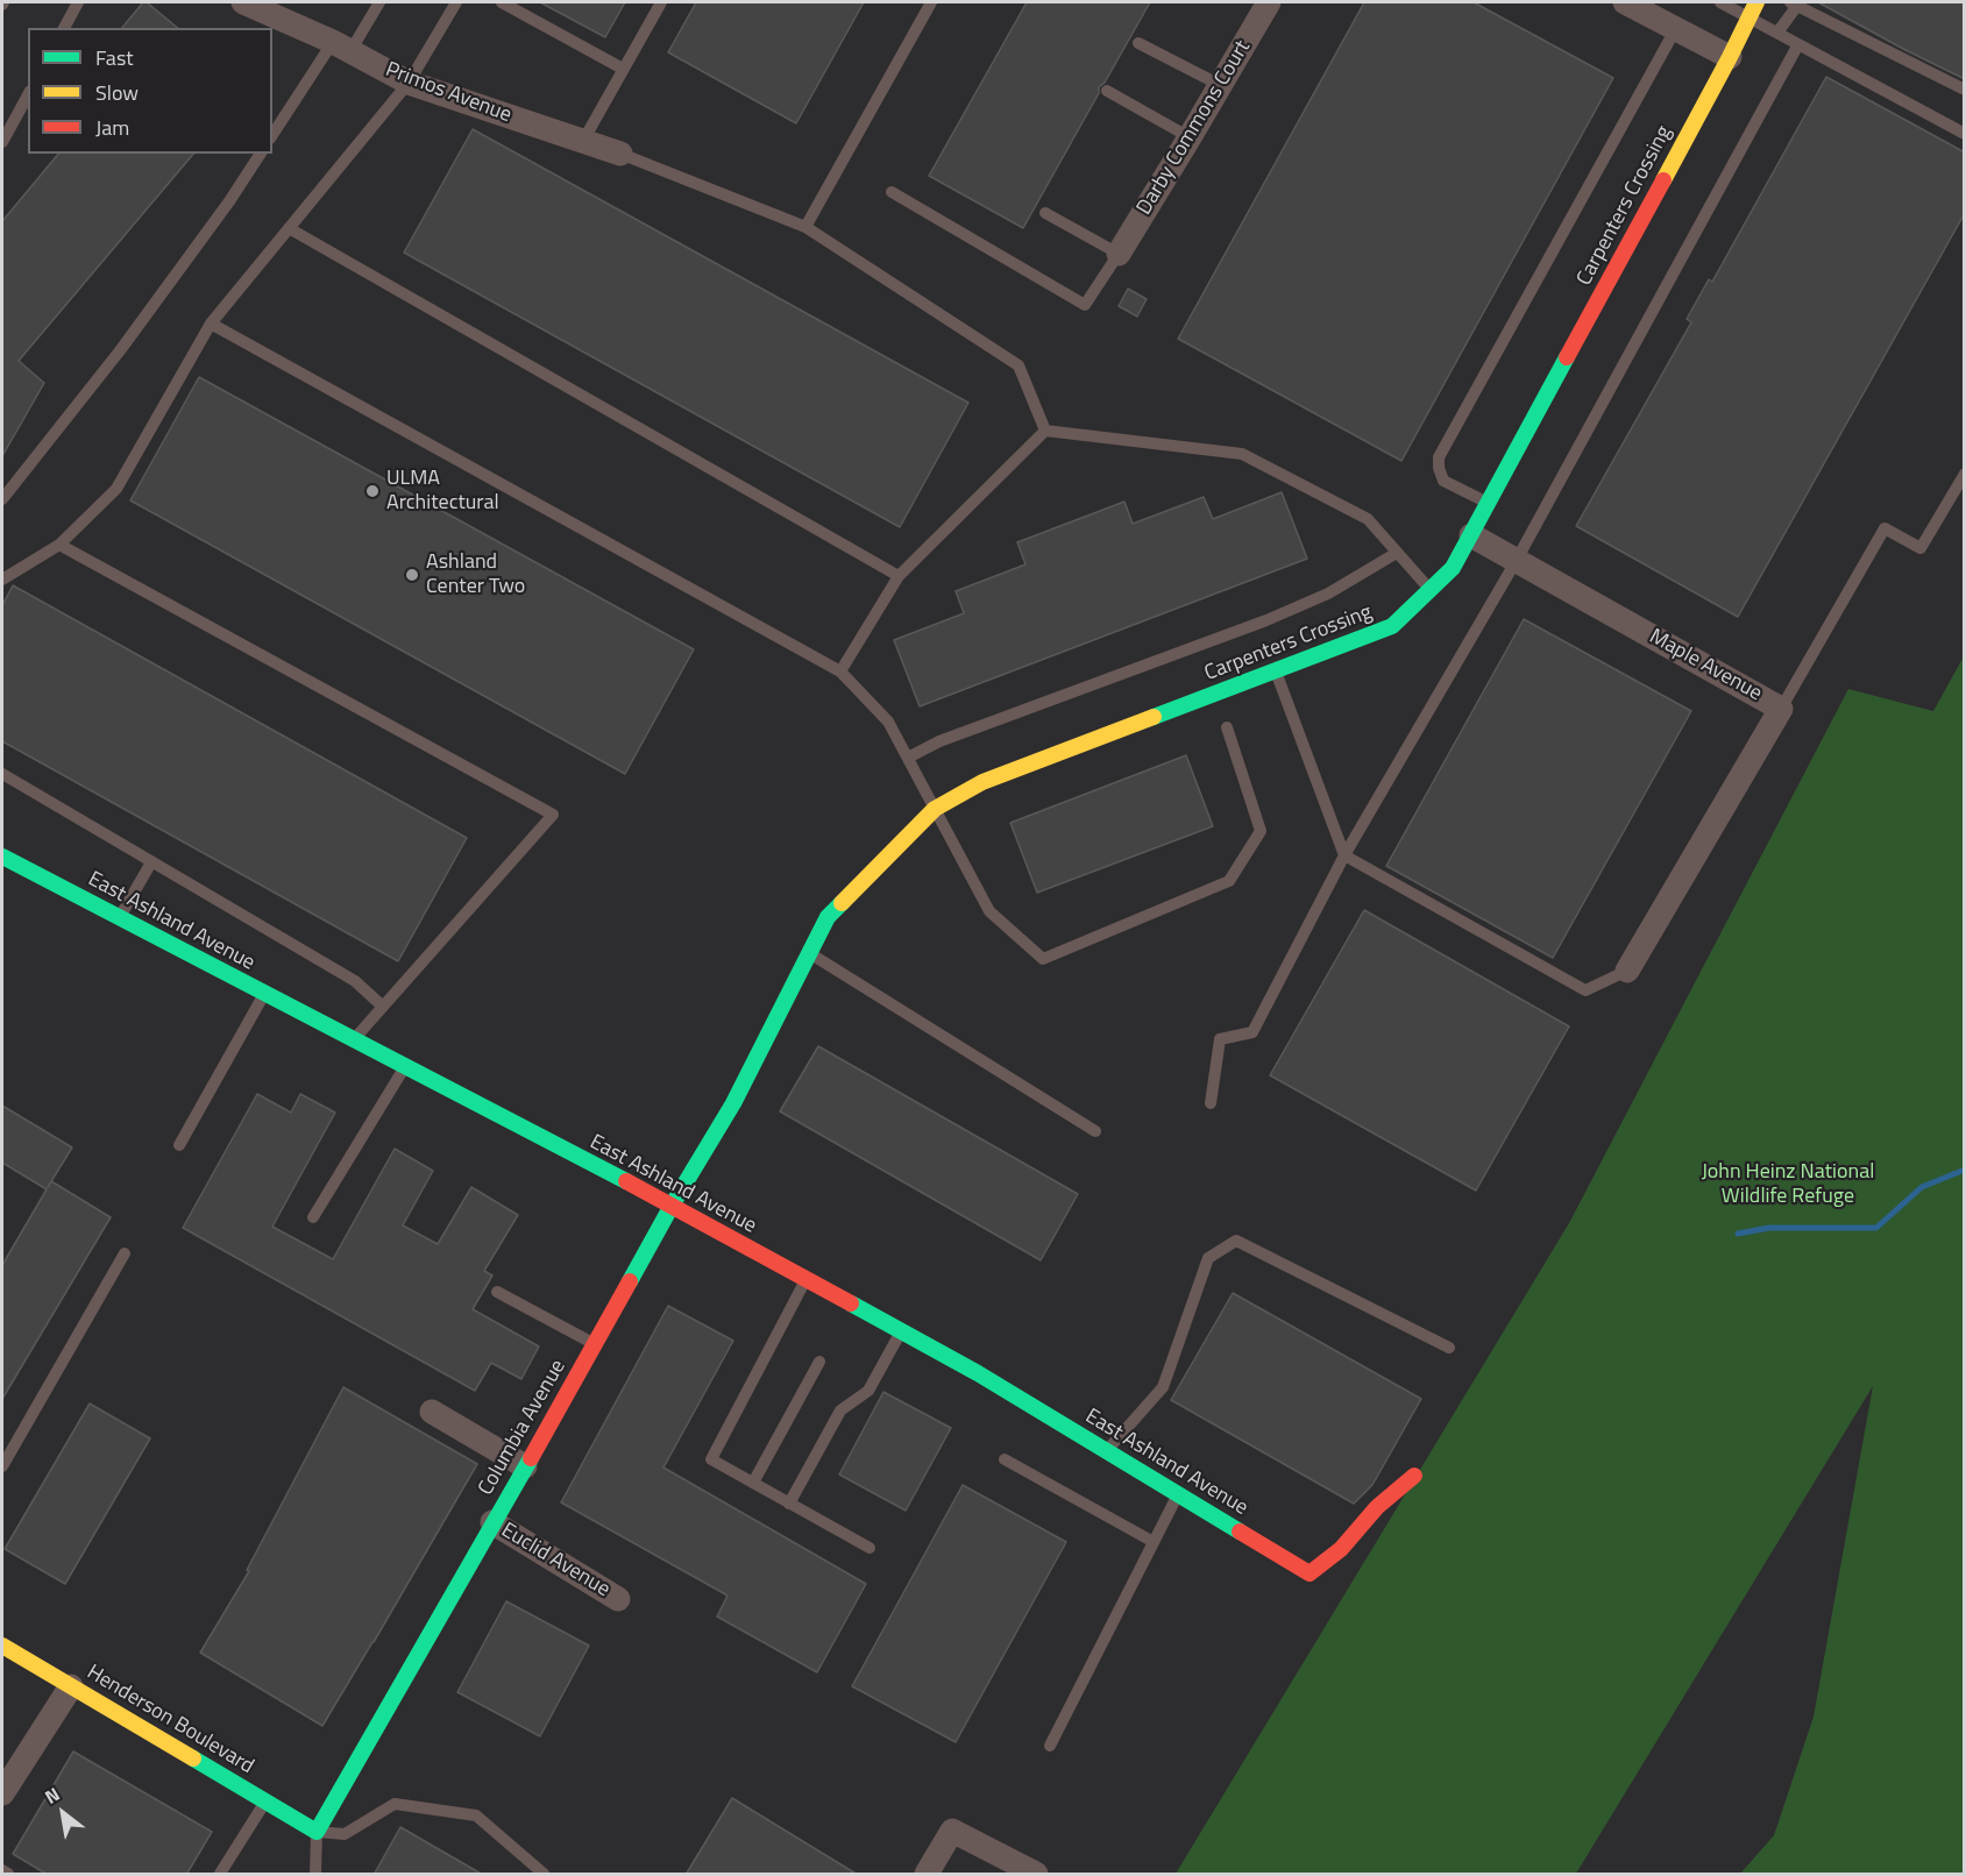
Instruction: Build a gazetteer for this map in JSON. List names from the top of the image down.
{
  "streets": {
    "street": [
      "Primos Avenue",
      "Darby Commons Court",
      "Carpenters Crossing",
      "Maple Avenue",
      "East Ashland Avenue",
      "Columbia Avenue",
      "Euclid Avenue",
      "Henderson Boulevard"
    ]
  },
  "crossings": [
    ["Carpenters Crossing", "Maple Avenue"],
    ["Carpenters Crossing", "Columbia Avenue"],
    ["East Ashland Avenue", "Columbia Avenue"],
    ["Columbia Avenue", "Euclid Avenue"],
    ["Columbia Avenue", "Henderson Boulevard"]
  ],
  "parks": ["John Heinz National Wildlife Refuge"],
  "places": ["ULMA Architectural", "Ashland Center Two"],
  "legend": ["Fast", "Slow", "Jam"],
  "north": "top left"
}
